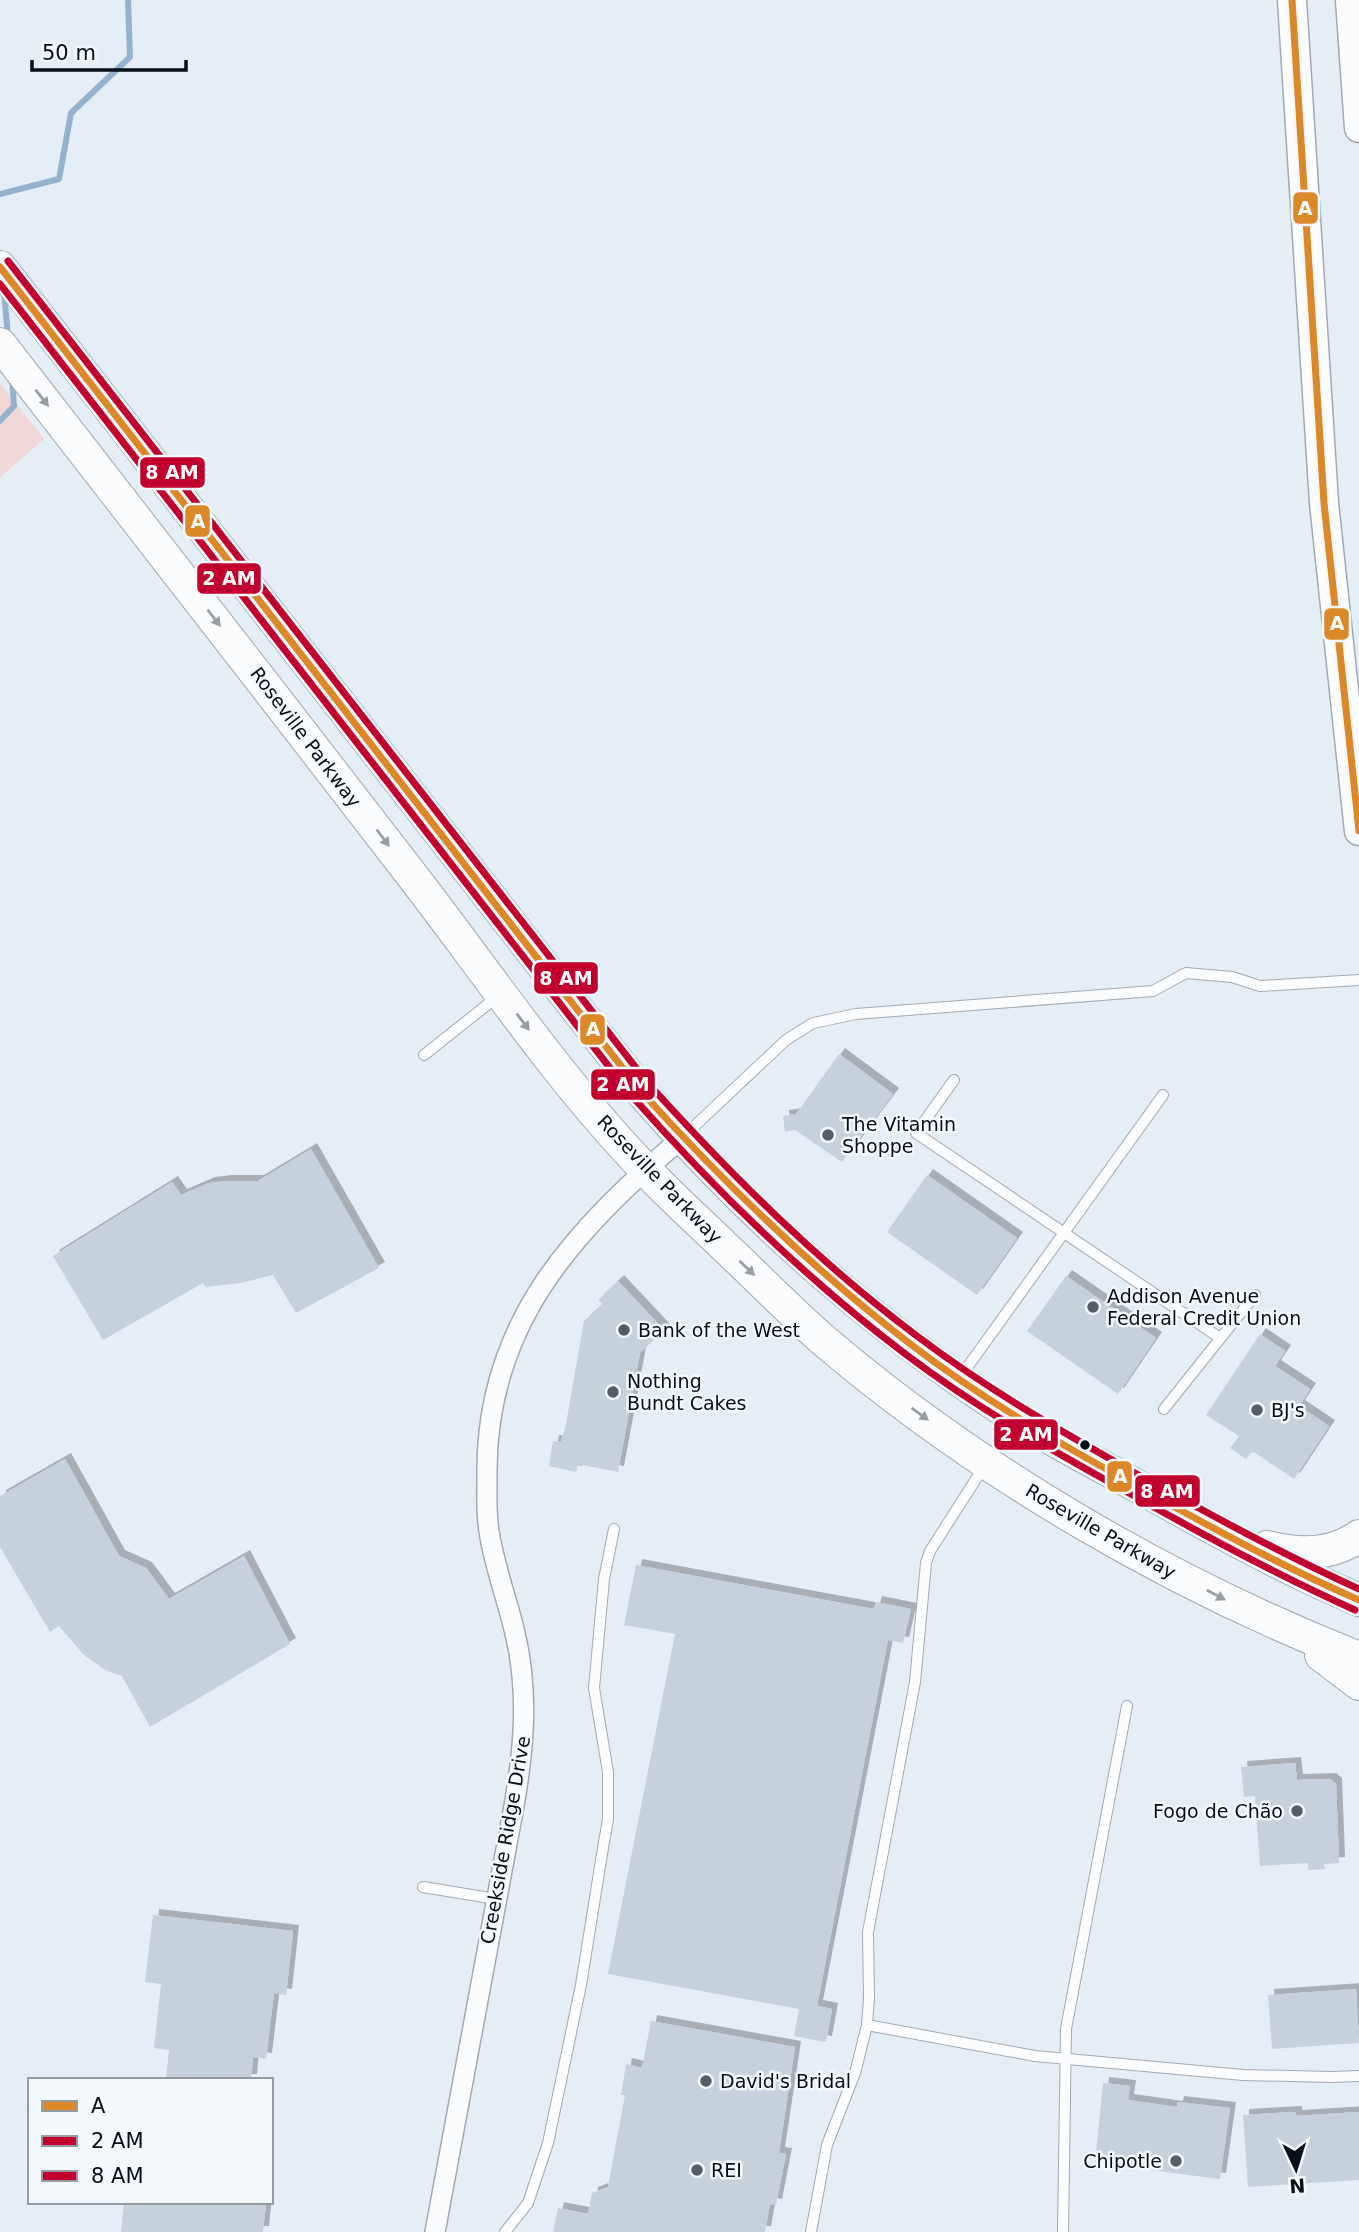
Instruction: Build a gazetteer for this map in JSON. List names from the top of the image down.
{
  "streets": {
    "main road": ["Roseville Parkway"],
    "street": ["Creekside Ridge Drive"]
  },
  "crossings": [
    ["Roseville Parkway", "Creekside Ridge Drive"]
  ],
  "places": [
    "The Vitamin Shoppe",
    "Addison Avenue Federal Credit Union",
    "Bank of the West",
    "Nothing Bundt Cakes",
    "BJ's",
    "Fogo de Chão",
    "David's Bridal",
    "Chipotle",
    "REI"
  ],
  "lines": ["transit line A"],
  "legend": ["A", "2 AM", "8 AM"],
  "scale_bar": "50 m",
  "north": "bottom"
}
